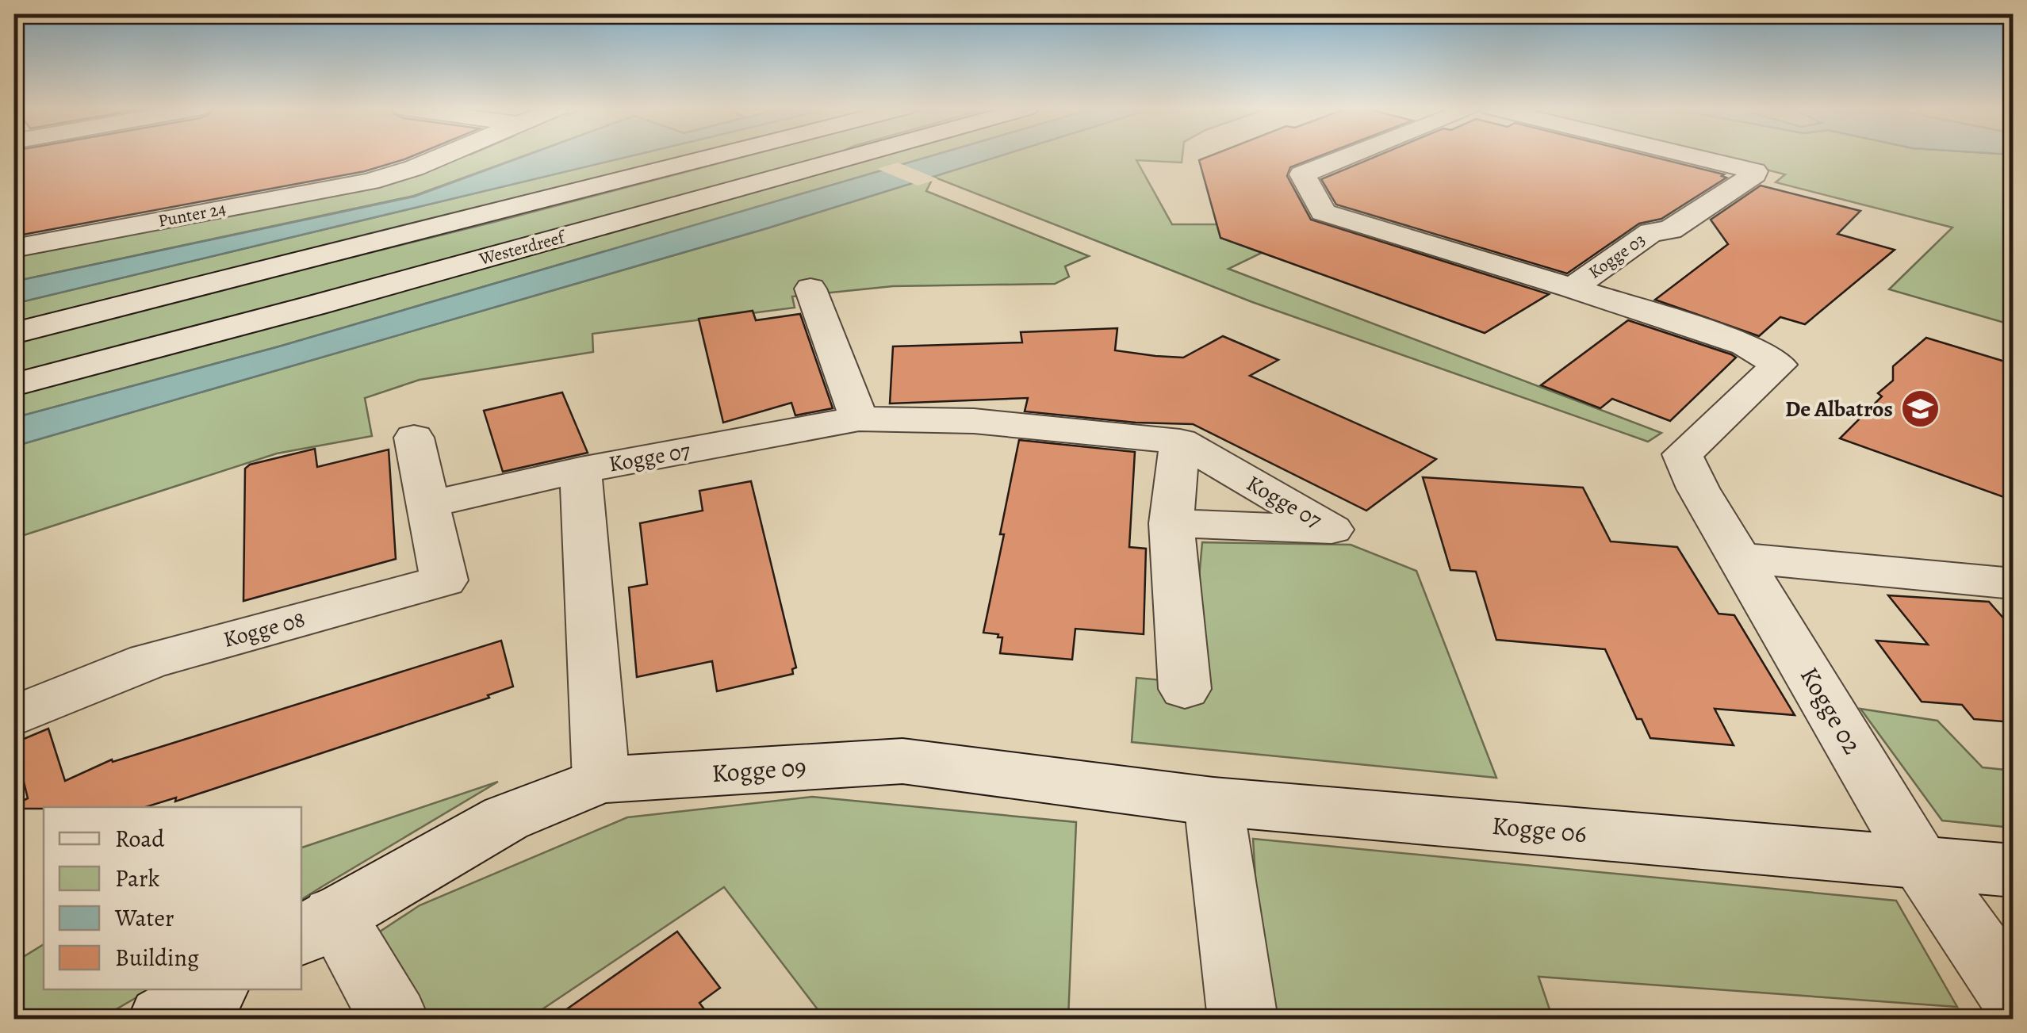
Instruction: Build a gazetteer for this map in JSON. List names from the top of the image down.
{
  "streets": {
    "street": [
      "Punter 24",
      "Westerdreef",
      "Kogge 03",
      "Kogge 07",
      "Kogge 08",
      "Kogge 02",
      "Kogge 09",
      "Kogge 06"
    ]
  },
  "crossings": [
    ["Kogge 03", "Kogge 02"],
    ["Kogge 02", "Kogge 06"],
    ["Kogge 09", "Kogge 06"]
  ],
  "places": {
    "school or university": ["De Albatros"]
  },
  "legend": [
    "Road",
    "Park",
    "Water",
    "Building"
  ]
}
